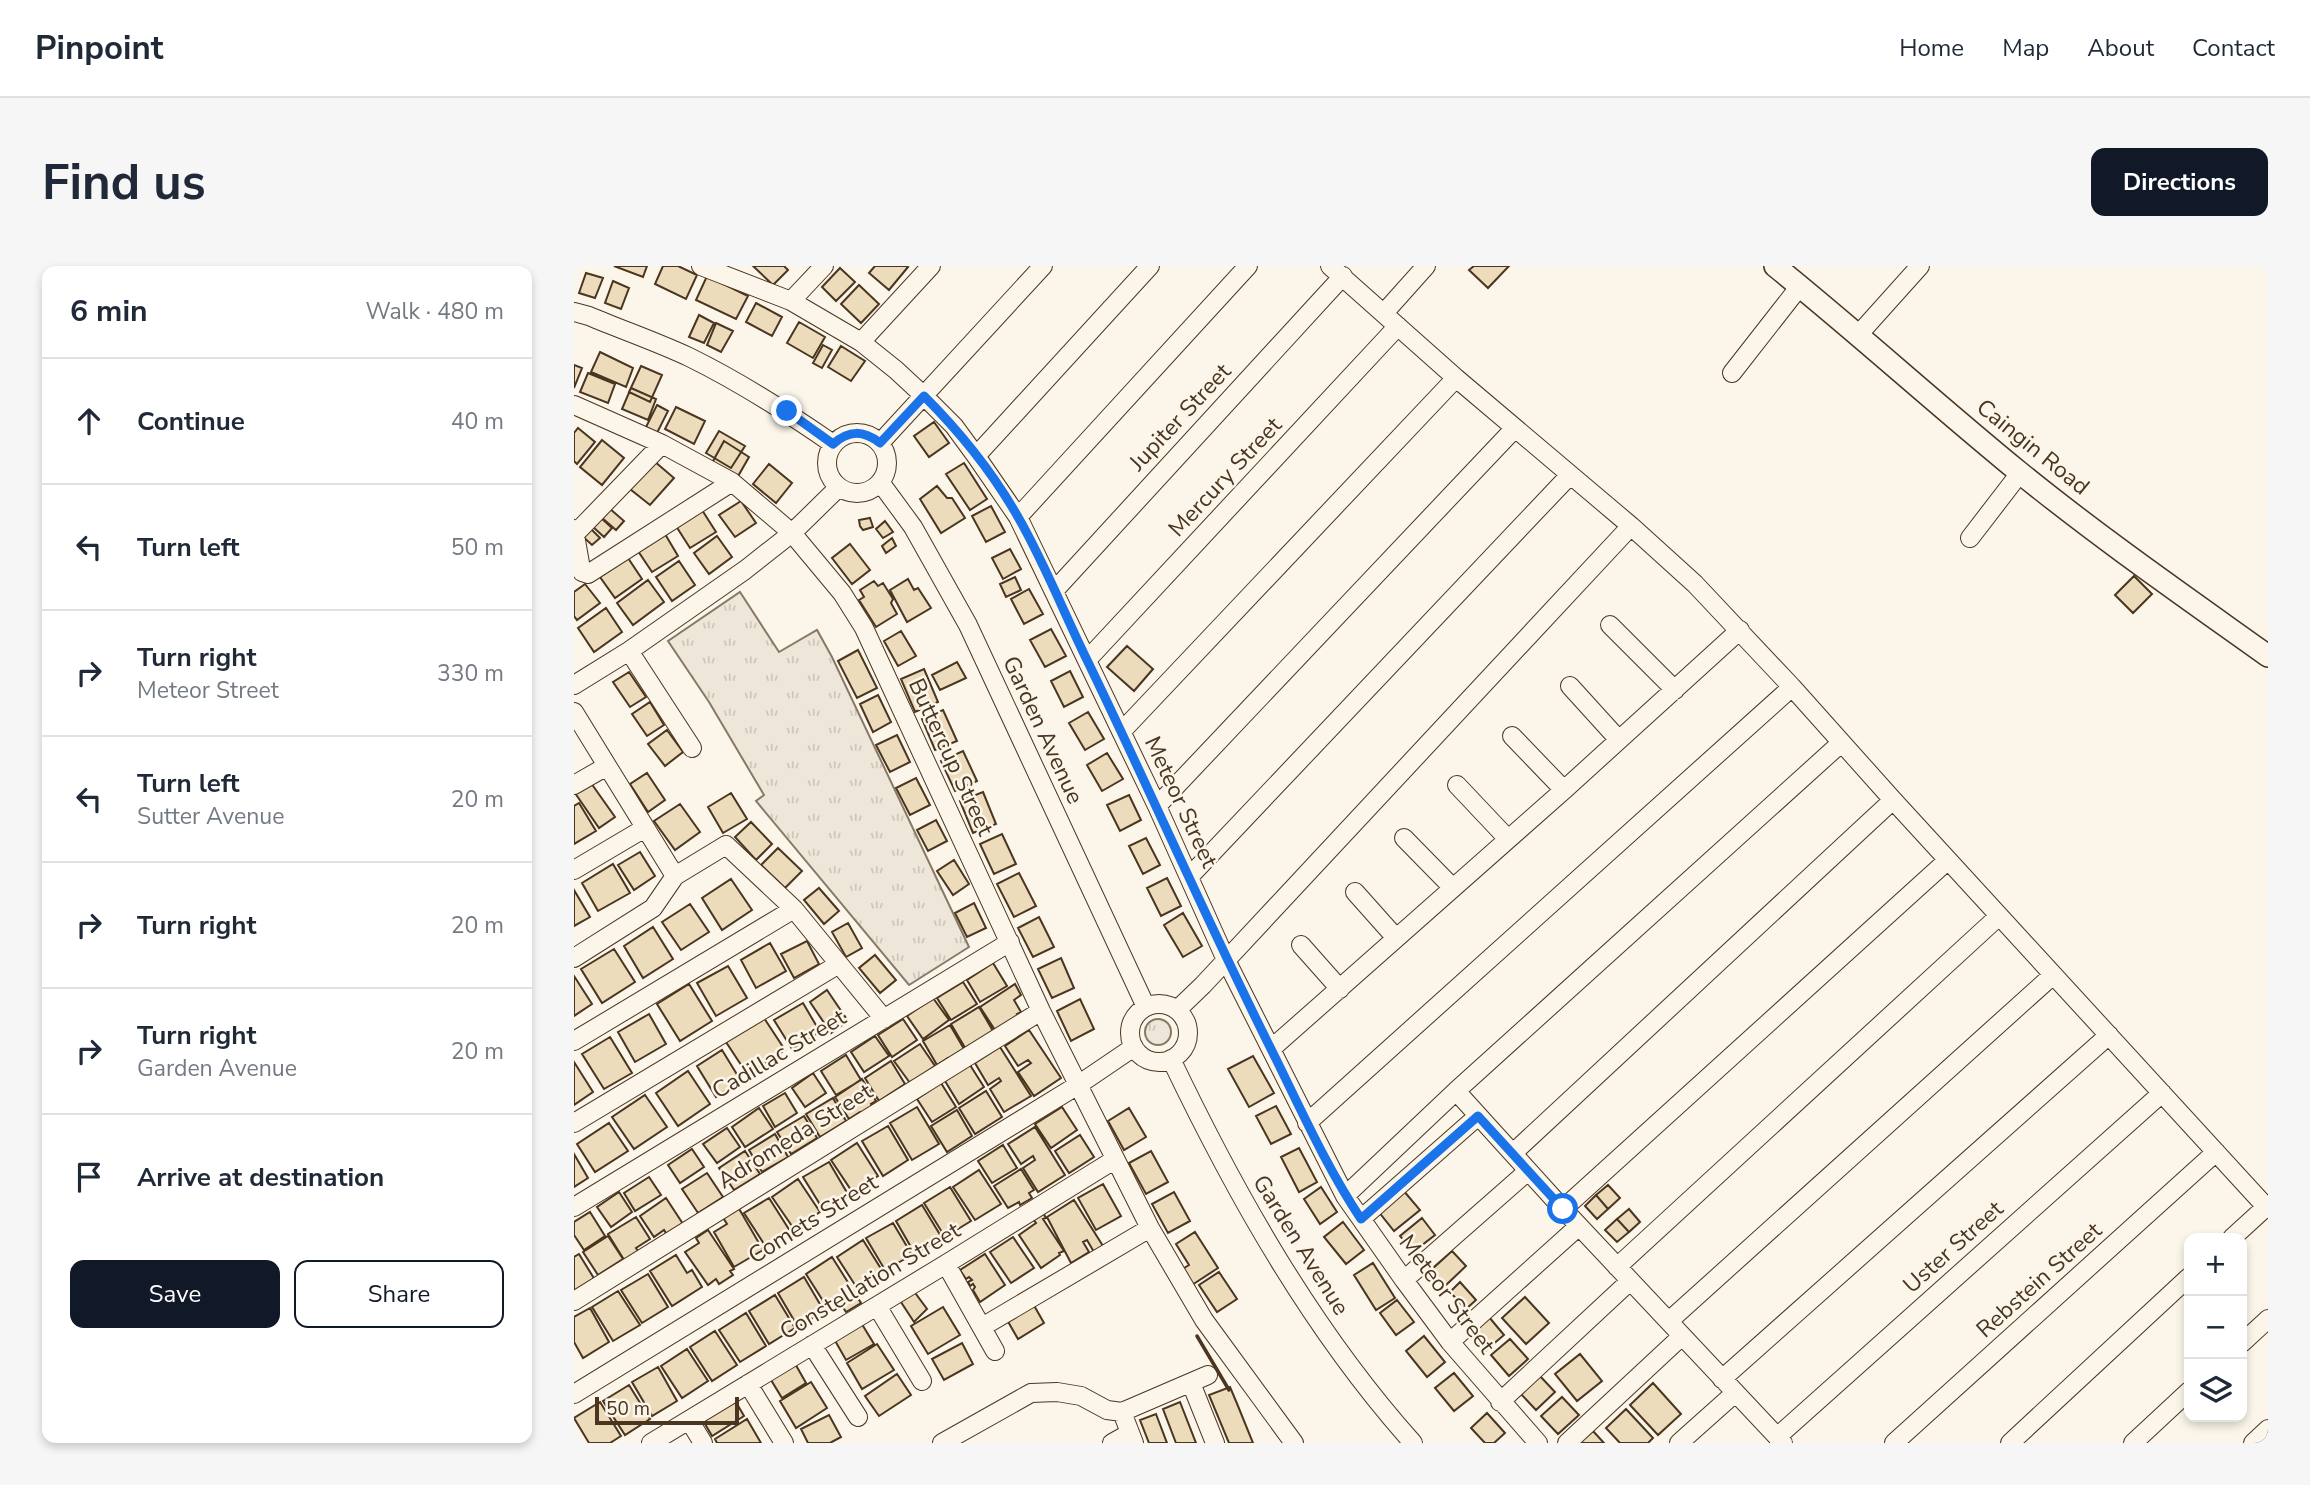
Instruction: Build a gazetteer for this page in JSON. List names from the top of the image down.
{
  "streets": {
    "street": [
      "Jupiter Street",
      "Caingin Road",
      "Mercury Street",
      "Garden Avenue",
      "Buttercup Street",
      "Meteor Street",
      "Cadillac Street",
      "Adromeda Street",
      "Comets Street",
      "Uster Street",
      "Rebstein Street",
      "Constellation Street"
    ]
  },
  "crossings": [
    ["Jupiter Street", "Meteor Street"],
    ["Mercury Street", "Meteor Street"],
    ["Garden Avenue", "Comets Street"],
    ["Buttercup Street", "Cadillac Street"],
    ["Buttercup Street", "Adromeda Street"],
    ["Buttercup Street", "Comets Street"],
    ["Buttercup Street", "Constellation Street"]
  ],
  "scale_bar": "50 m",
  "page": {
    "header": "Pinpoint",
    "nav": [
      "Home",
      "Map",
      "About",
      "Contact"
    ],
    "buttons": [
      "Directions",
      ["Save", "Share"]
    ],
    "title": "Find us",
    "heading": ["6 min", "Walk · 480 m"],
    "list": [
      ["Continue", "40 m"],
      ["Turn left", "50 m"],
      ["Turn right", "Meteor Street", "330 m"],
      ["Turn left", "Sutter Avenue", "20 m"],
      ["Turn right", "20 m"],
      ["Turn right", "Garden Avenue", "20 m"],
      "Arrive at destination"
    ],
    "map_buttons": ["+", "−"],
    "scale": "50 m"
  }
}
